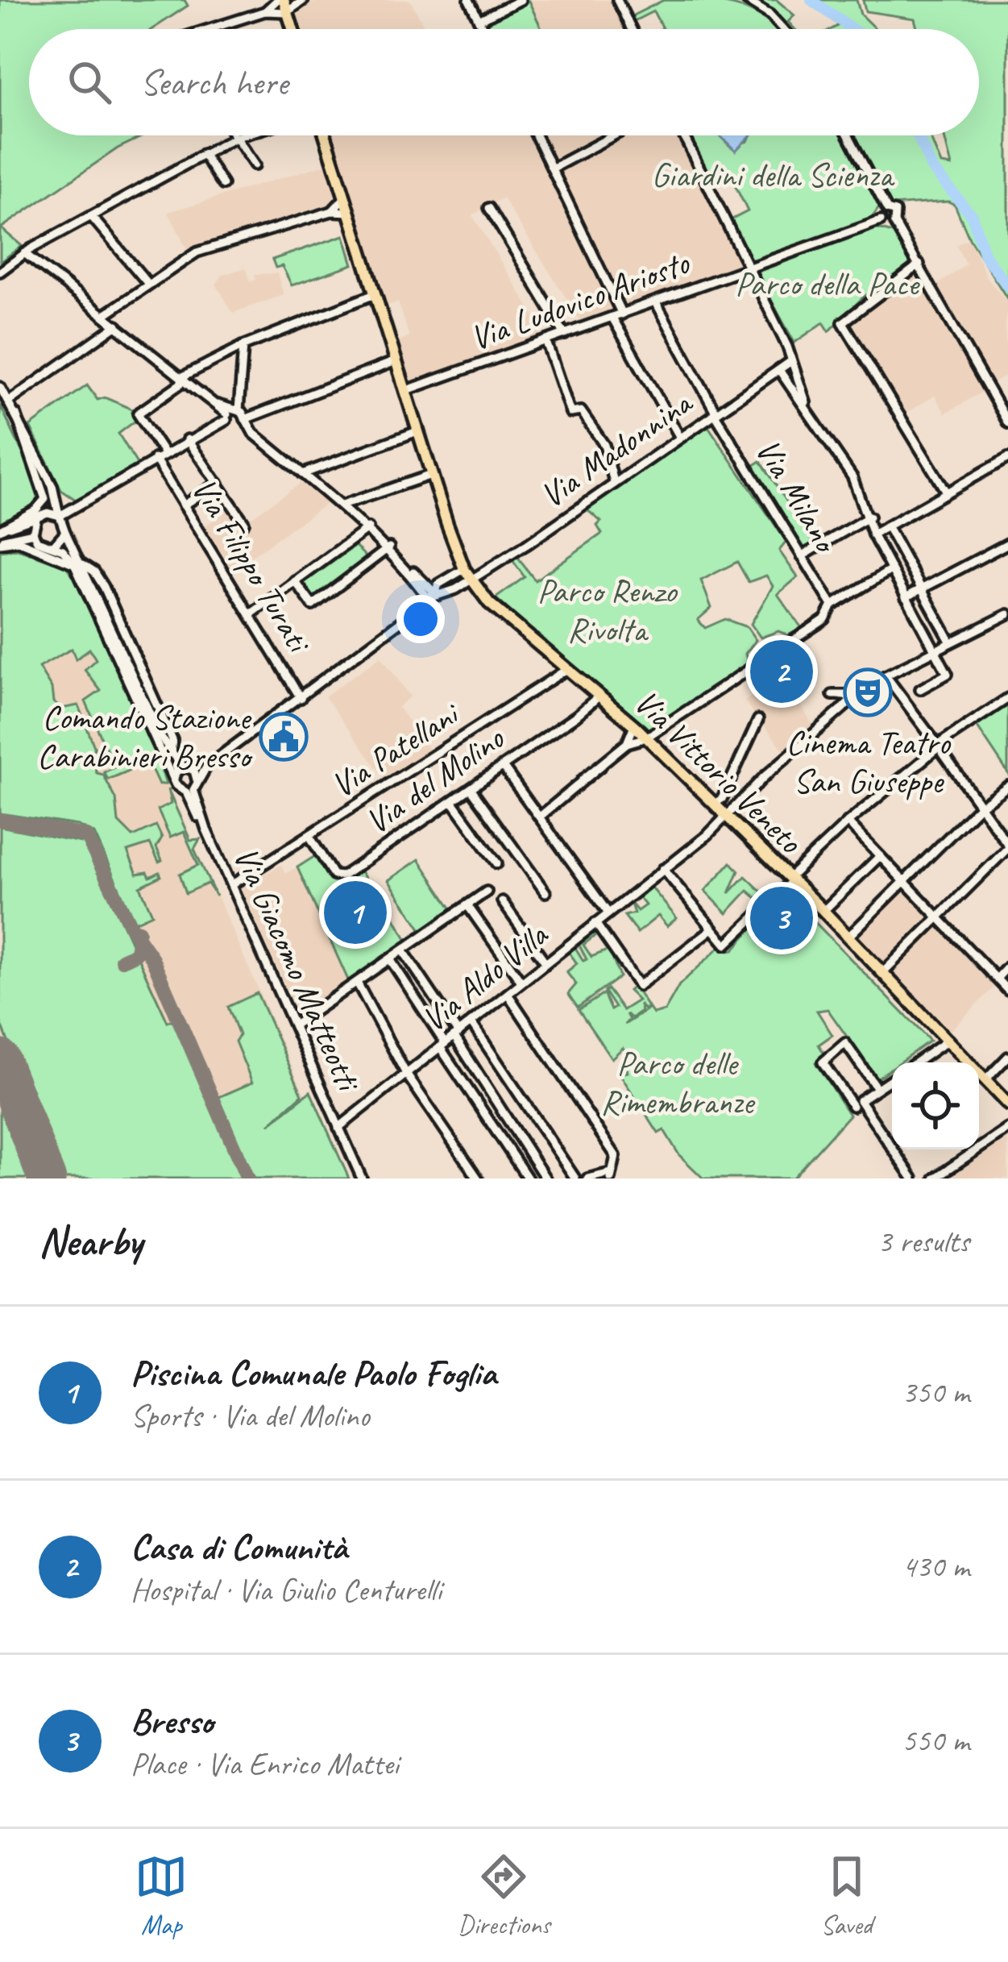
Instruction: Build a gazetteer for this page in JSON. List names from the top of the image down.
{
  "streets": {
    "main road": ["Via Vittorio Veneto"],
    "street": [
      "Via Ludovico Ariosto",
      "Via Madonnina",
      "Via Milano",
      "Via Filippo Turati",
      "Via Patellani",
      "Via del Molino",
      "Via Giacomo Matteotti",
      "Via Aldo Villa"
    ]
  },
  "crossings": [
    ["Via Ludovico Ariosto", "Via Milano"],
    ["Via Ludovico Ariosto", "Via Vittorio Veneto"],
    ["Via Madonnina", "Via Milano"],
    ["Via Madonnina", "Via Vittorio Veneto"],
    ["Via Patellani", "Via Vittorio Veneto"],
    ["Via Patellani", "Via del Molino"],
    ["Via Patellani", "Via Giacomo Matteotti"],
    ["Via Vittorio Veneto", "Via del Molino"],
    ["Via Vittorio Veneto", "Via Aldo Villa"],
    ["Via Giacomo Matteotti", "Via Aldo Villa"]
  ],
  "parks": [
    "Giardini della Scienza",
    "Parco della Pace",
    "Parco Renzo Rivolta",
    "Parco delle Rimembranze"
  ],
  "places": {
    "theatre": ["Cinema Teatro San Giuseppe"],
    "public building": ["Comando Stazione Carabinieri Bresso"]
  },
  "page": {
    "search": "Search here",
    "pins": ["2", "1", "3"],
    "heading": ["Nearby", "3 results"],
    "list": [
      {
        "mark": "1",
        "name": "Piscina Comunale Paolo Foglia",
        "note": "Sports · Via del Molino",
        "value": "350 m"
      },
      {
        "mark": "2",
        "name": "Casa di Comunità",
        "note": "Hospital · Via Giulio Centurelli",
        "value": "430 m"
      },
      {
        "mark": "3",
        "name": "Bresso",
        "note": "Place · Via Enrico Mattei",
        "value": "550 m"
      }
    ],
    "nav": ["Map", "Directions", "Saved"]
  }
}
